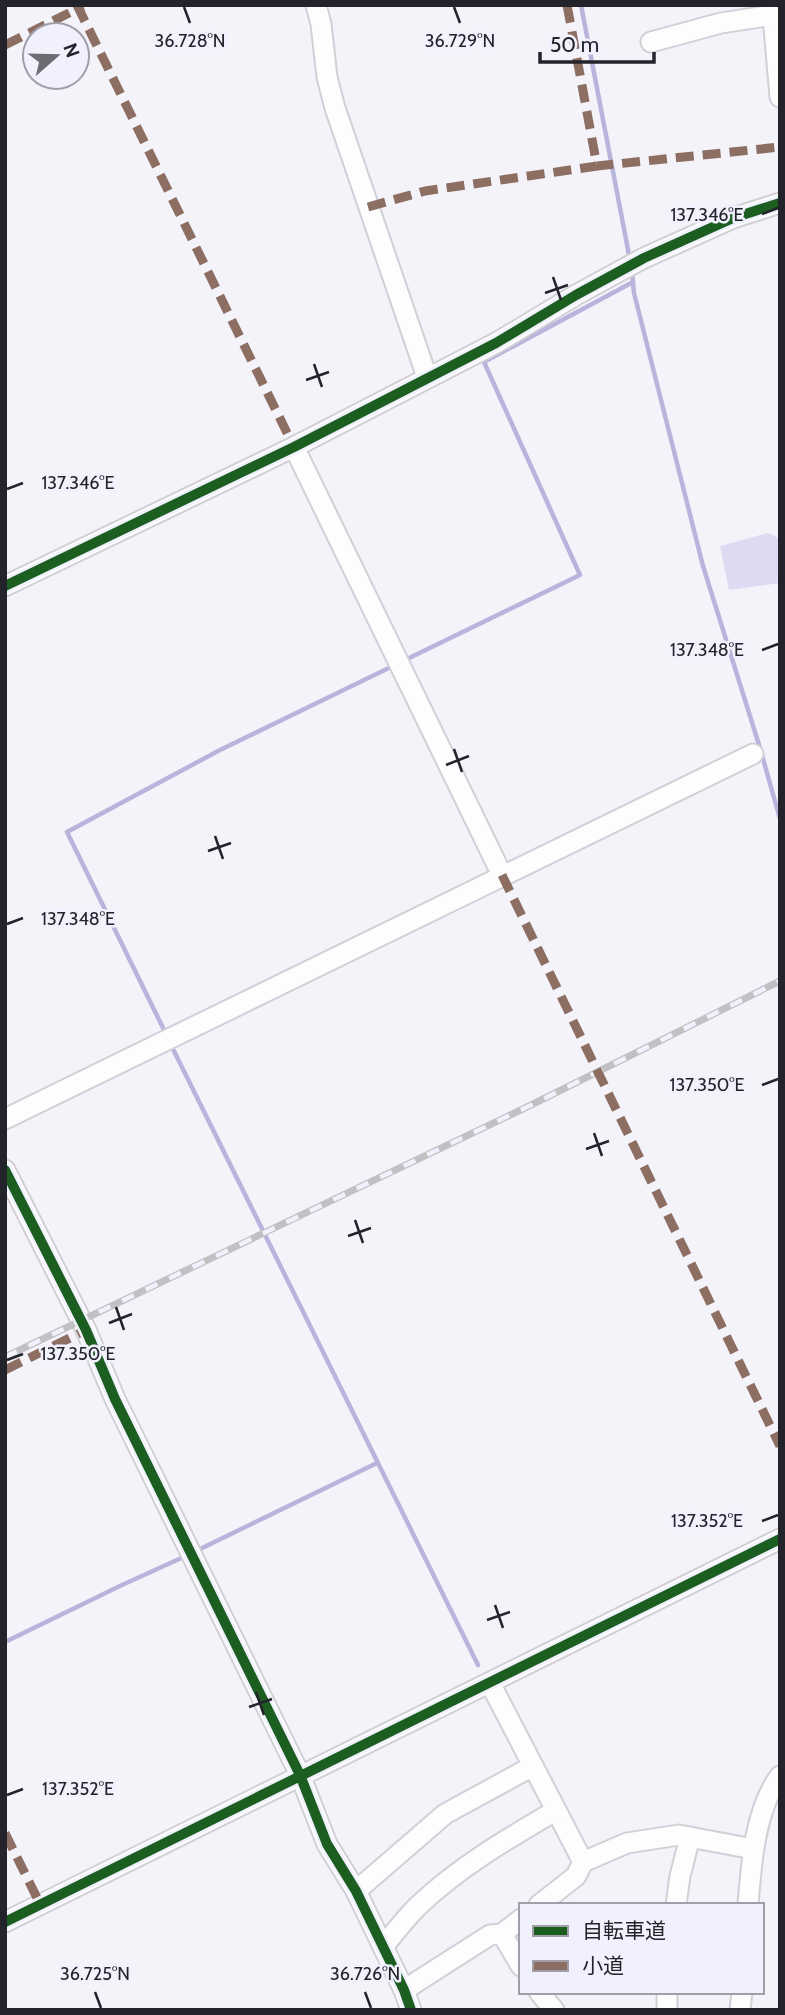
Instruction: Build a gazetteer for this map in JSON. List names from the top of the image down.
{
  "legend": ["自転車道", "小道"],
  "scale_bar": "50 m",
  "north": "right",
  "coordinates": [
    "36.728°N",
    "36.729°N",
    "137.346°E",
    "137.348°E",
    "137.350°E",
    "137.352°E",
    "36.725°N",
    "36.726°N"
  ]
}
